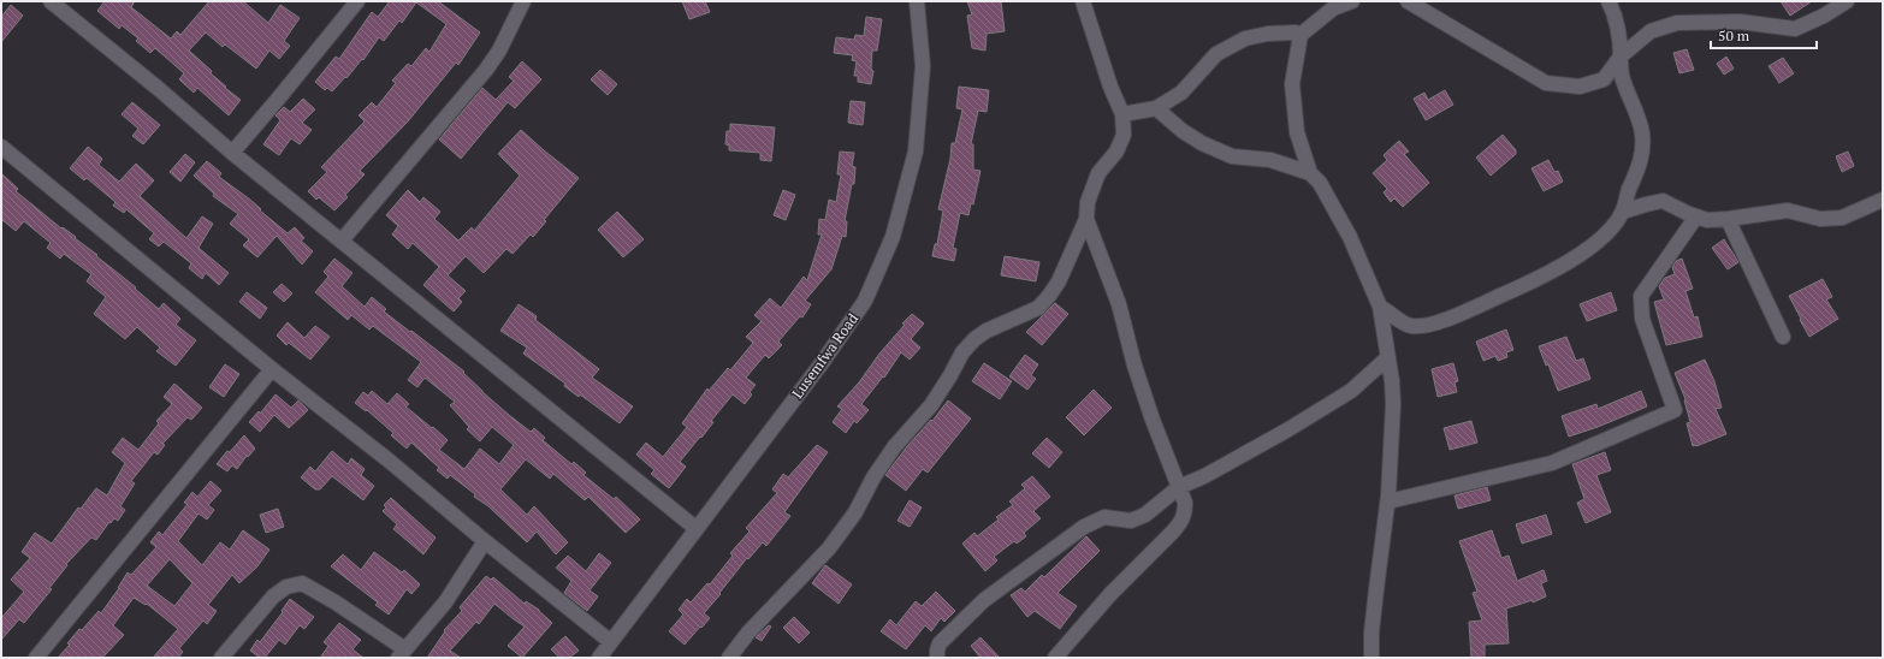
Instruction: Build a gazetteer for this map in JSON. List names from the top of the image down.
{
  "streets": {
    "street": ["Lusemfwa Road"]
  },
  "scale_bar": "50 m"
}
